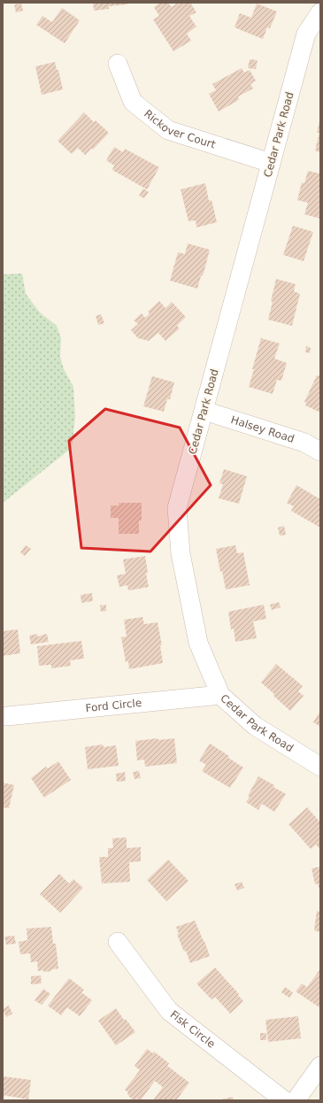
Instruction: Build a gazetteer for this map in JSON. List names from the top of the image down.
{
  "streets": {
    "street": [
      "Rickover Court",
      "Cedar Park Road",
      "Halsey Road",
      "Ford Circle",
      "Fisk Circle"
    ]
  },
  "crossings": [
    ["Rickover Court", "Cedar Park Road"],
    ["Cedar Park Road", "Halsey Road"],
    ["Cedar Park Road", "Ford Circle"]
  ]
}
